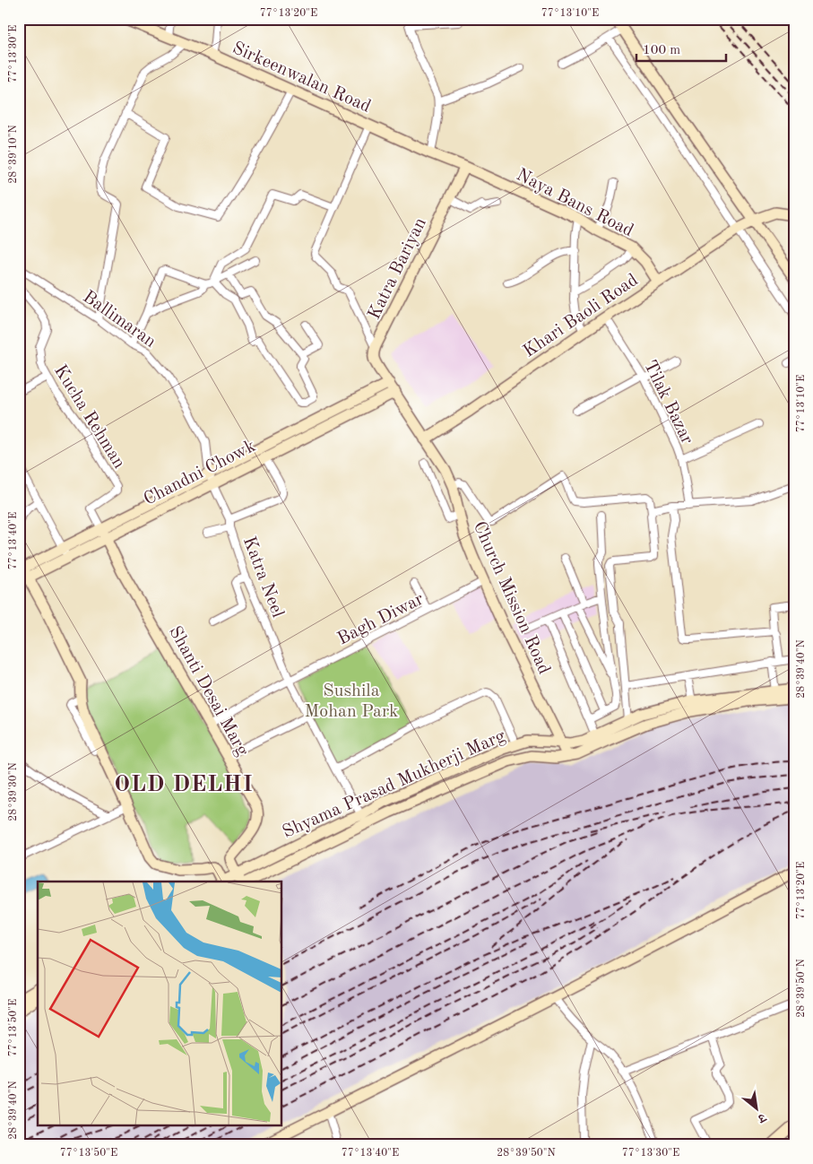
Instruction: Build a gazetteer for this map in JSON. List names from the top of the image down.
{
  "streets": {
    "street": [
      "Sirkeenwalan Road",
      "Naya Bans Road",
      "Katra Bariyan",
      "Khari Baoli Road",
      "Ballimaran",
      "Tilak Bazar",
      "Kucha Rehman",
      "Chandni Chowk",
      "Katra Neel",
      "Church Mission Road",
      "Bagh Diwar",
      "Shanti Desai Marg",
      "Shyama Prasad Mukherji Marg"
    ]
  },
  "crossings": [
    ["Sirkeenwalan Road", "Naya Bans Road"],
    ["Sirkeenwalan Road", "Katra Bariyan"],
    ["Naya Bans Road", "Katra Bariyan"],
    ["Naya Bans Road", "Khari Baoli Road"],
    ["Katra Bariyan", "Chandni Chowk"],
    ["Katra Bariyan", "Church Mission Road"],
    ["Khari Baoli Road", "Tilak Bazar"],
    ["Khari Baoli Road", "Church Mission Road"],
    ["Ballimaran", "Chandni Chowk"],
    ["Ballimaran", "Katra Neel"],
    ["Kucha Rehman", "Chandni Chowk"],
    ["Kucha Rehman", "Shanti Desai Marg"],
    ["Chandni Chowk", "Katra Neel"],
    ["Chandni Chowk", "Church Mission Road"],
    ["Chandni Chowk", "Shanti Desai Marg"],
    ["Katra Neel", "Bagh Diwar"],
    ["Katra Neel", "Shyama Prasad Mukherji Marg"],
    ["Church Mission Road", "Bagh Diwar"],
    ["Church Mission Road", "Shyama Prasad Mukherji Marg"],
    ["Bagh Diwar", "Shanti Desai Marg"]
  ],
  "districts": ["OLD DELHI"],
  "parks": ["Sushila Mohan Park"],
  "scale_bar": "100 m",
  "north": "bottom right",
  "coordinates": [
    "77°13'20\"E",
    "77°13'10\"E",
    "77°13'30\"E",
    "28°39'10\"N",
    "77°13'40\"E",
    "28°39'40\"N",
    "28°39'30\"N",
    "28°39'50\"N",
    "77°13'50\"E"
  ]
}
